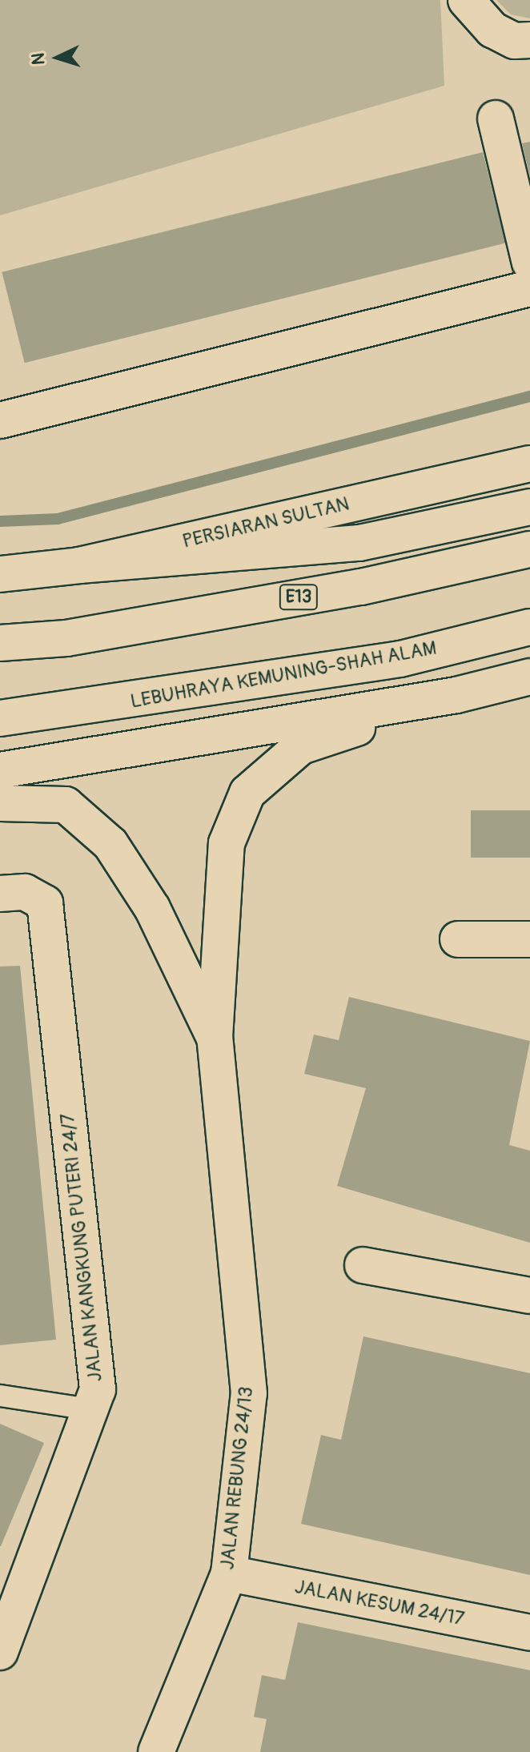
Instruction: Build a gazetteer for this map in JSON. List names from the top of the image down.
{
  "streets": {
    "main road": [
      "PERSIARAN SULTAN",
      "E13",
      "LEBUHRAYA KEMUNING-SHAH ALAM",
      "JALAN KANGKUNG PUTERI 24/7",
      "JALAN REBUNG 24/13",
      "JALAN KESUM 24/17"
    ]
  },
  "crossings": [
    ["JALAN REBUNG 24/13", "JALAN KESUM 24/17"]
  ],
  "north": "left"
}
